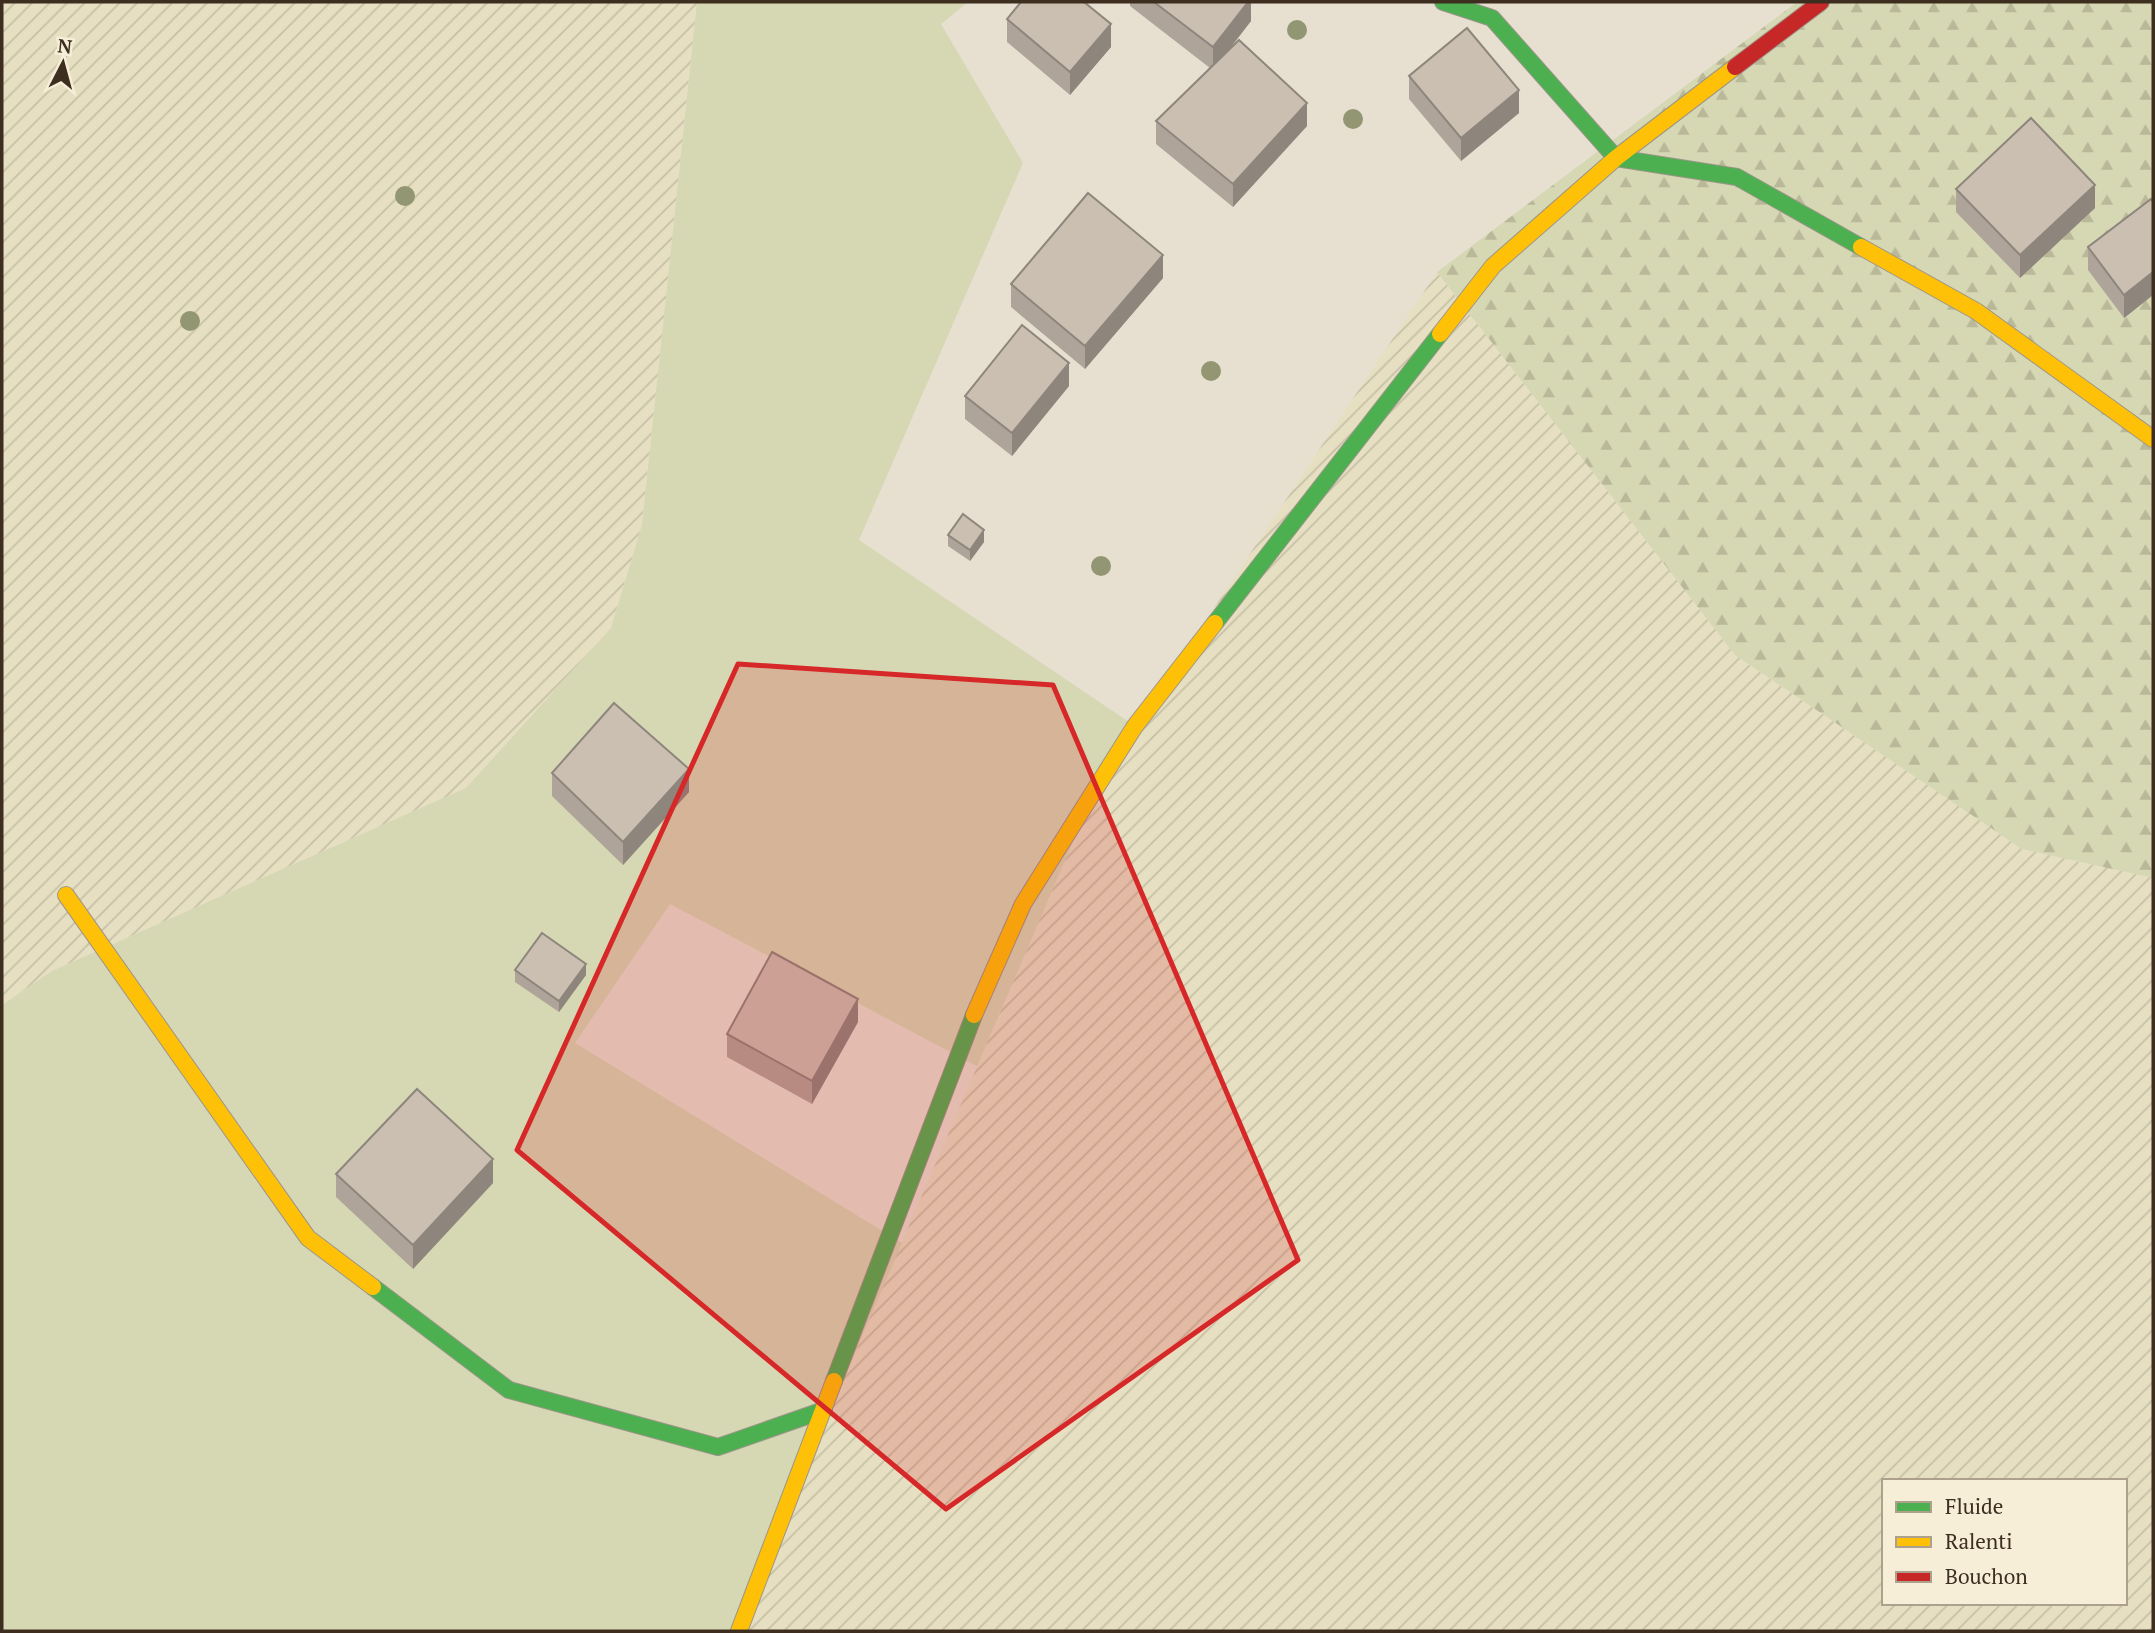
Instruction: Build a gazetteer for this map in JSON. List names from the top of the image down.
{
  "legend": ["Fluide", "Ralenti", "Bouchon"],
  "north": "top"
}
